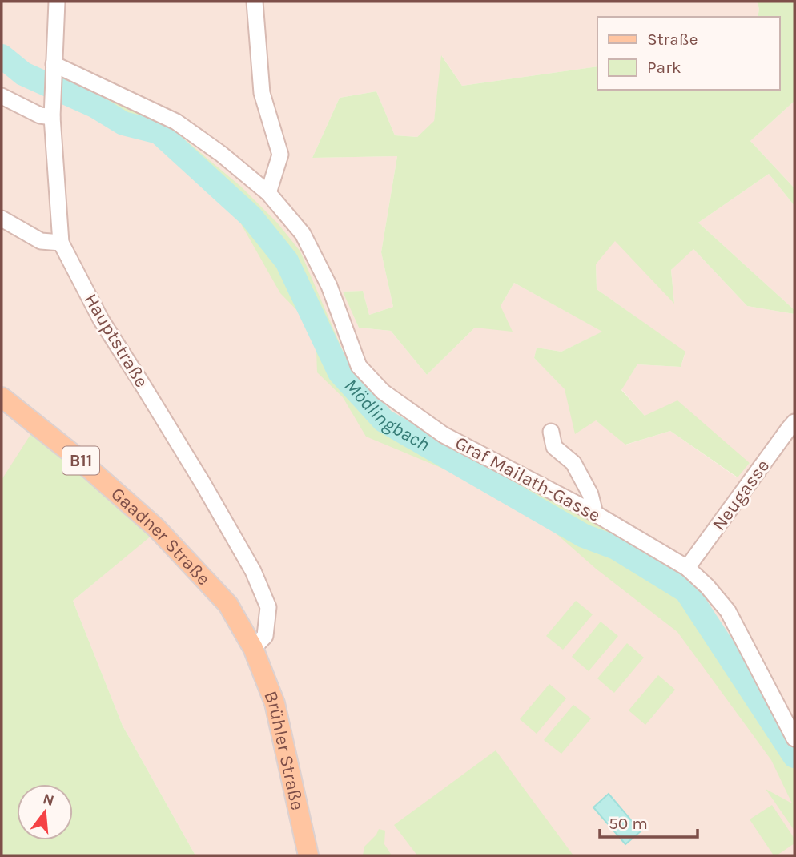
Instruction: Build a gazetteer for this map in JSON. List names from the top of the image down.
{
  "streets": {
    "main road": ["B11", "Gaadner Straße", "Brühler Straße"],
    "street": ["Hauptstraße", "Graf Mailath-Gasse", "Neugasse"]
  },
  "crossings": [
    ["Hauptstraße", "Graf Mailath-Gasse"],
    ["Hauptstraße", "Gaadner Straße"],
    ["Hauptstraße", "Brühler Straße"],
    ["Graf Mailath-Gasse", "Neugasse"],
    ["Gaadner Straße", "Brühler Straße"]
  ],
  "water": ["Mödlingbach"],
  "legend": ["Straße", "Park"],
  "scale_bar": "50 m",
  "north": "top"
}
